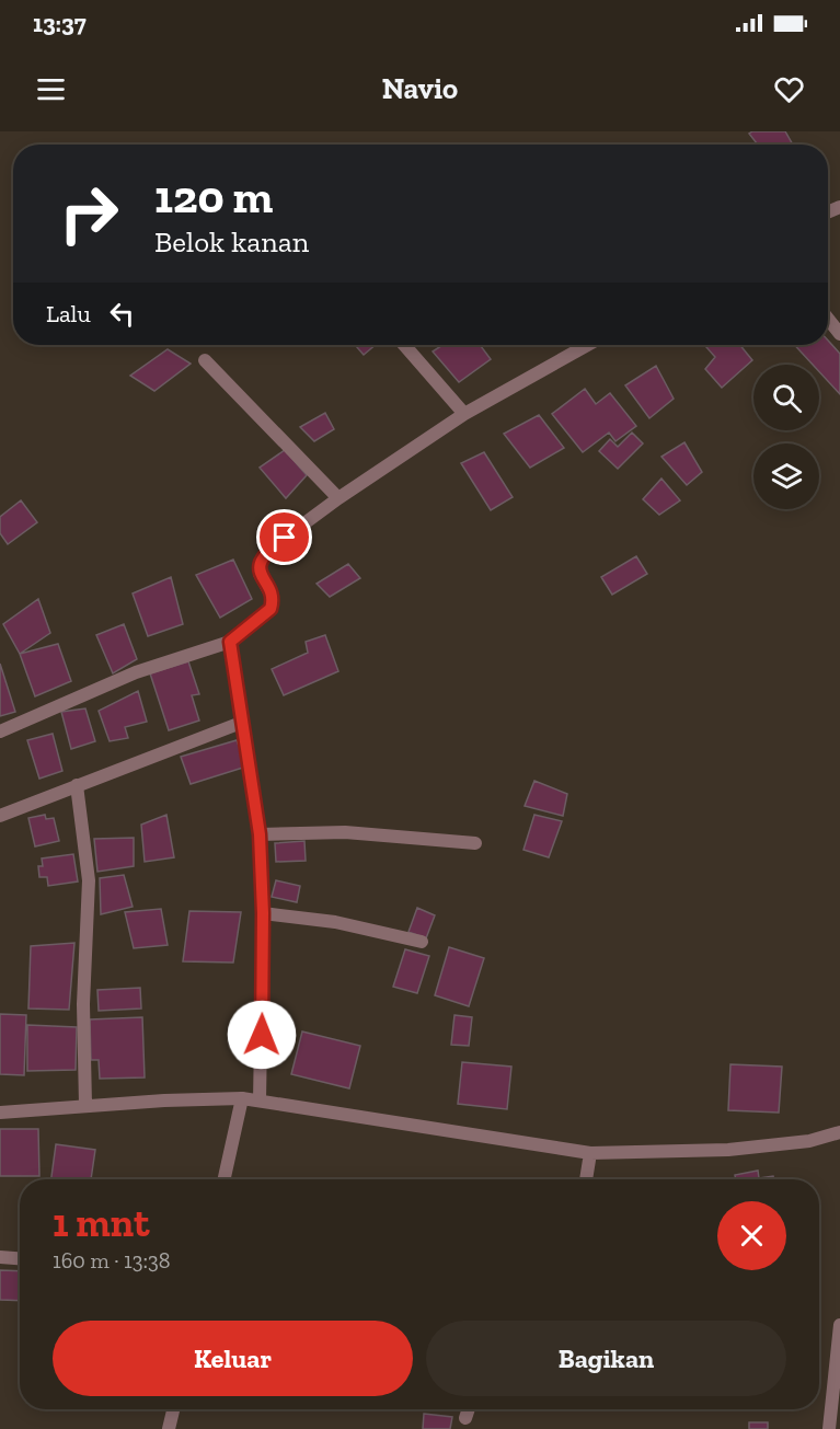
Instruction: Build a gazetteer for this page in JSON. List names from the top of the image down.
{
  "page": {
    "status": "13:37",
    "header": "Navio",
    "turn": ["120 m", "Belok kanan"],
    "then": "Lalu",
    "heading": ["1 mnt", "160 m · 13:38"],
    "buttons": ["Keluar", "Bagikan"]
  }
}
